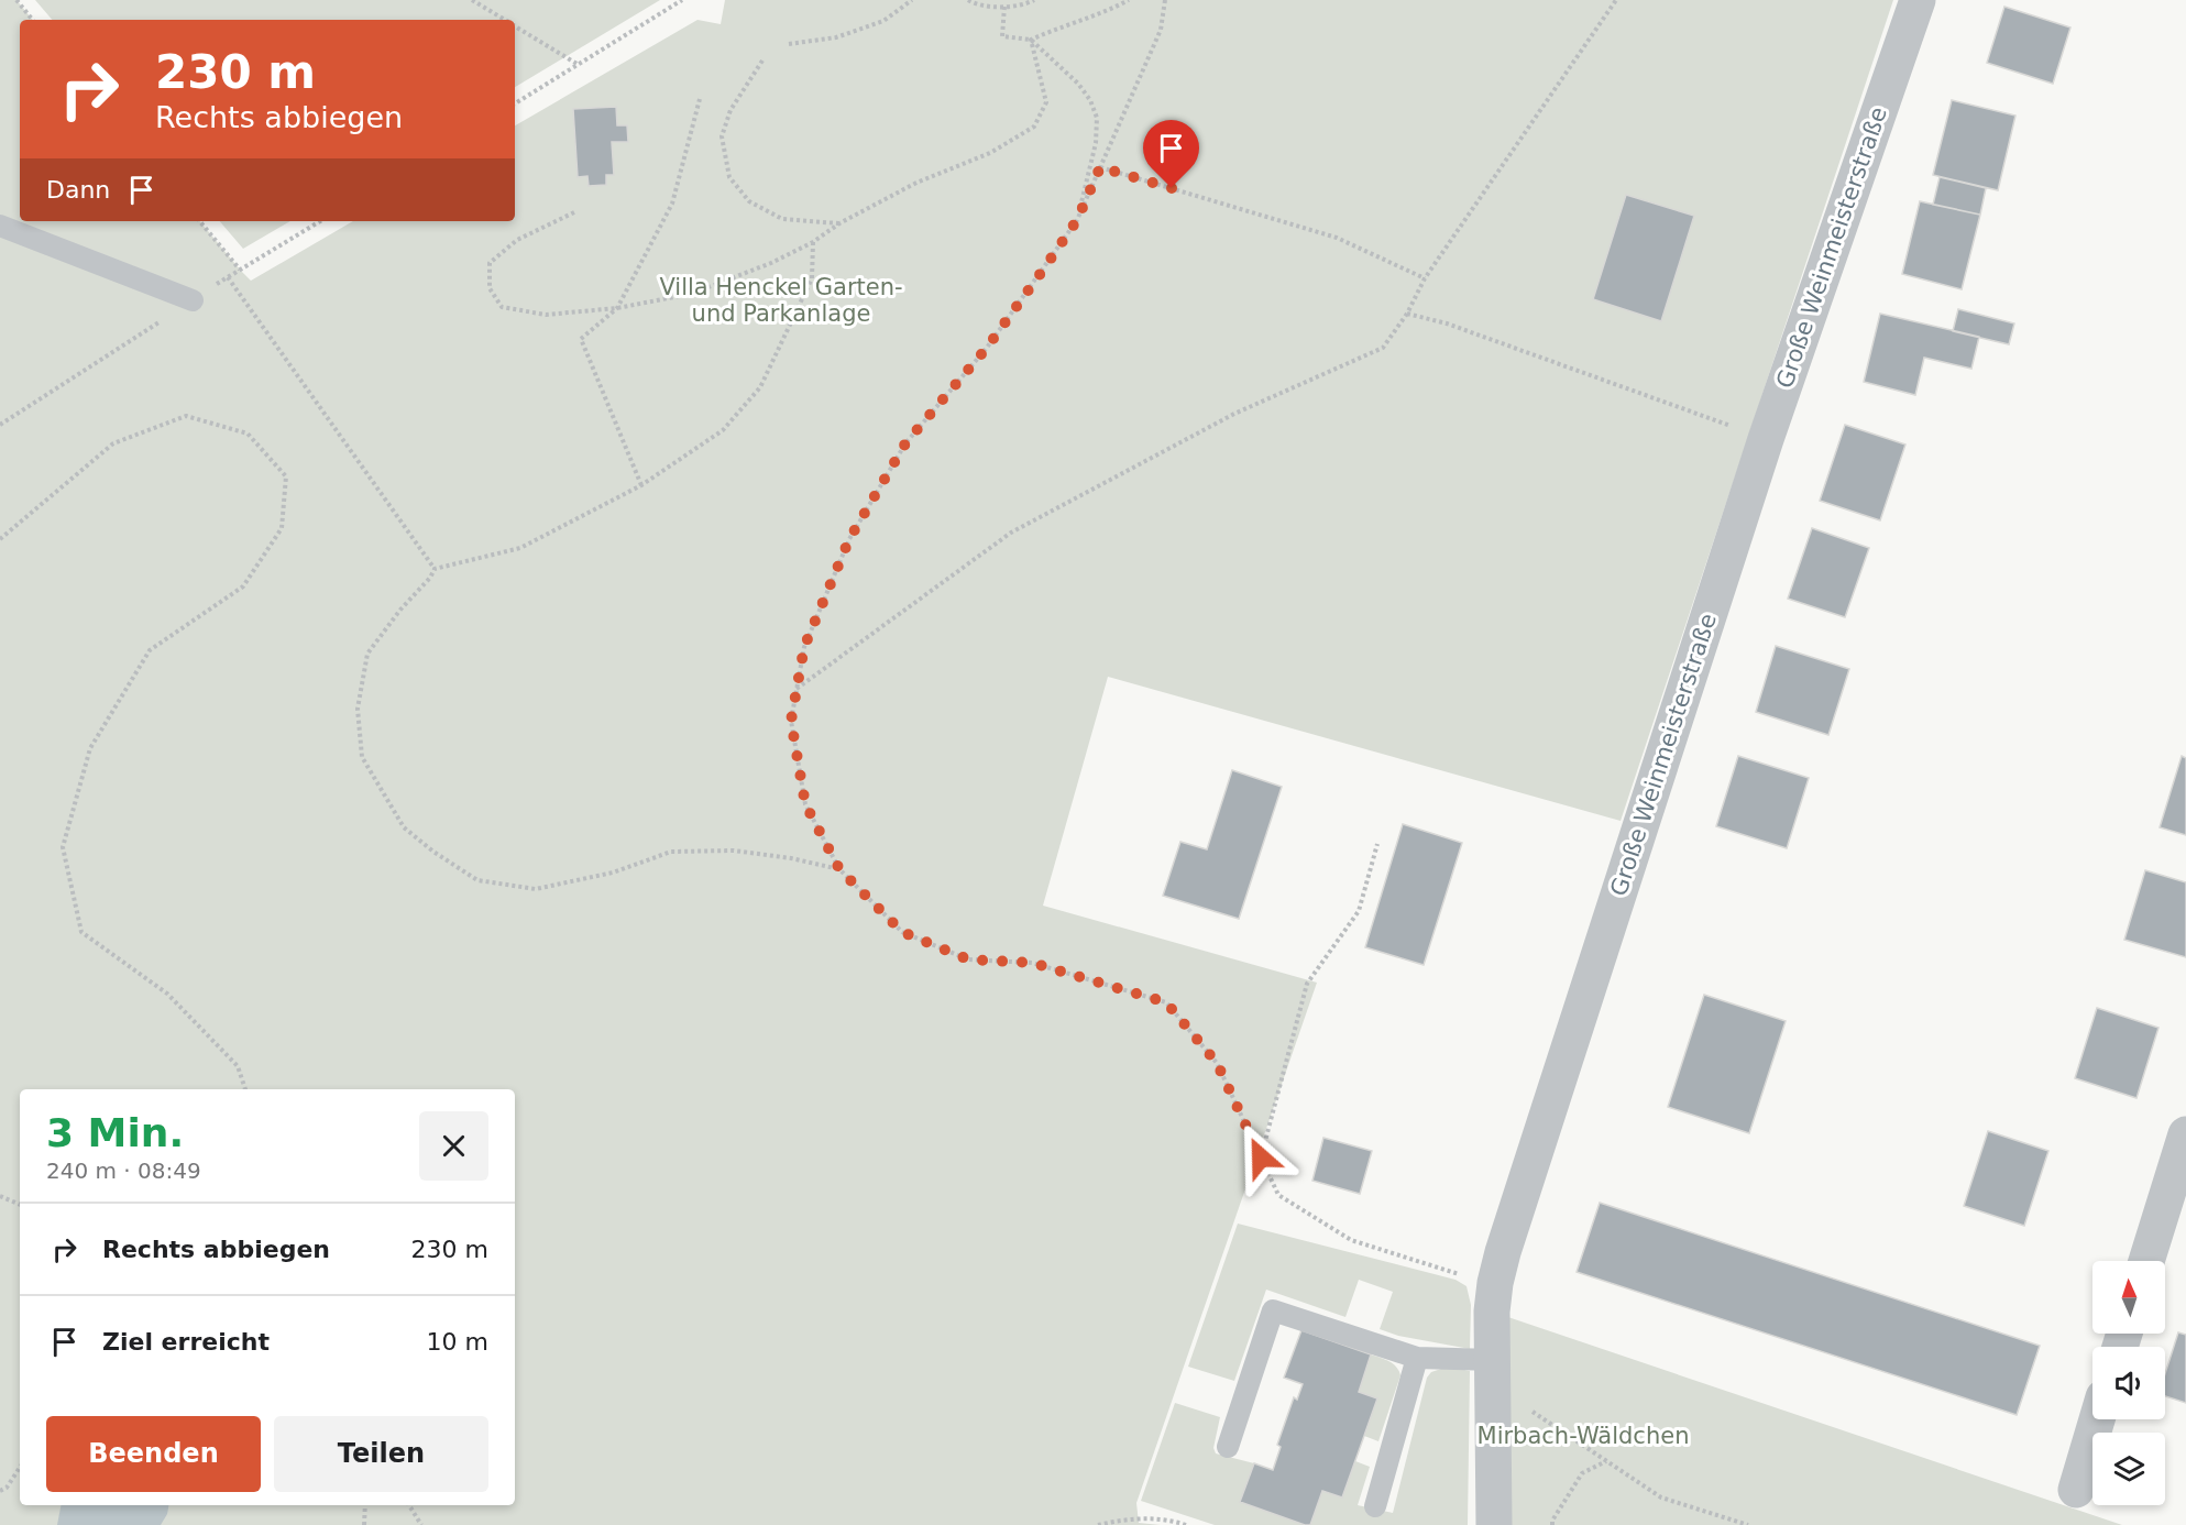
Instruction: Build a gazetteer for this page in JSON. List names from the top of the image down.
{
  "streets": {
    "street": ["Große Weinmeisterstraße"]
  },
  "parks": ["Villa Henckel Garten- und Parkanlage", "Mirbach-Wäldchen"],
  "north": "top",
  "page": {
    "turn": ["230 m", "Rechts abbiegen"],
    "then": "Dann",
    "heading": ["3 Min.", "240 m · 08:49"],
    "list": [
      {
        "name": "Rechts abbiegen",
        "value": "230 m"
      },
      {
        "name": "Ziel erreicht",
        "value": "10 m"
      }
    ],
    "buttons": ["Beenden", "Teilen"]
  }
}
